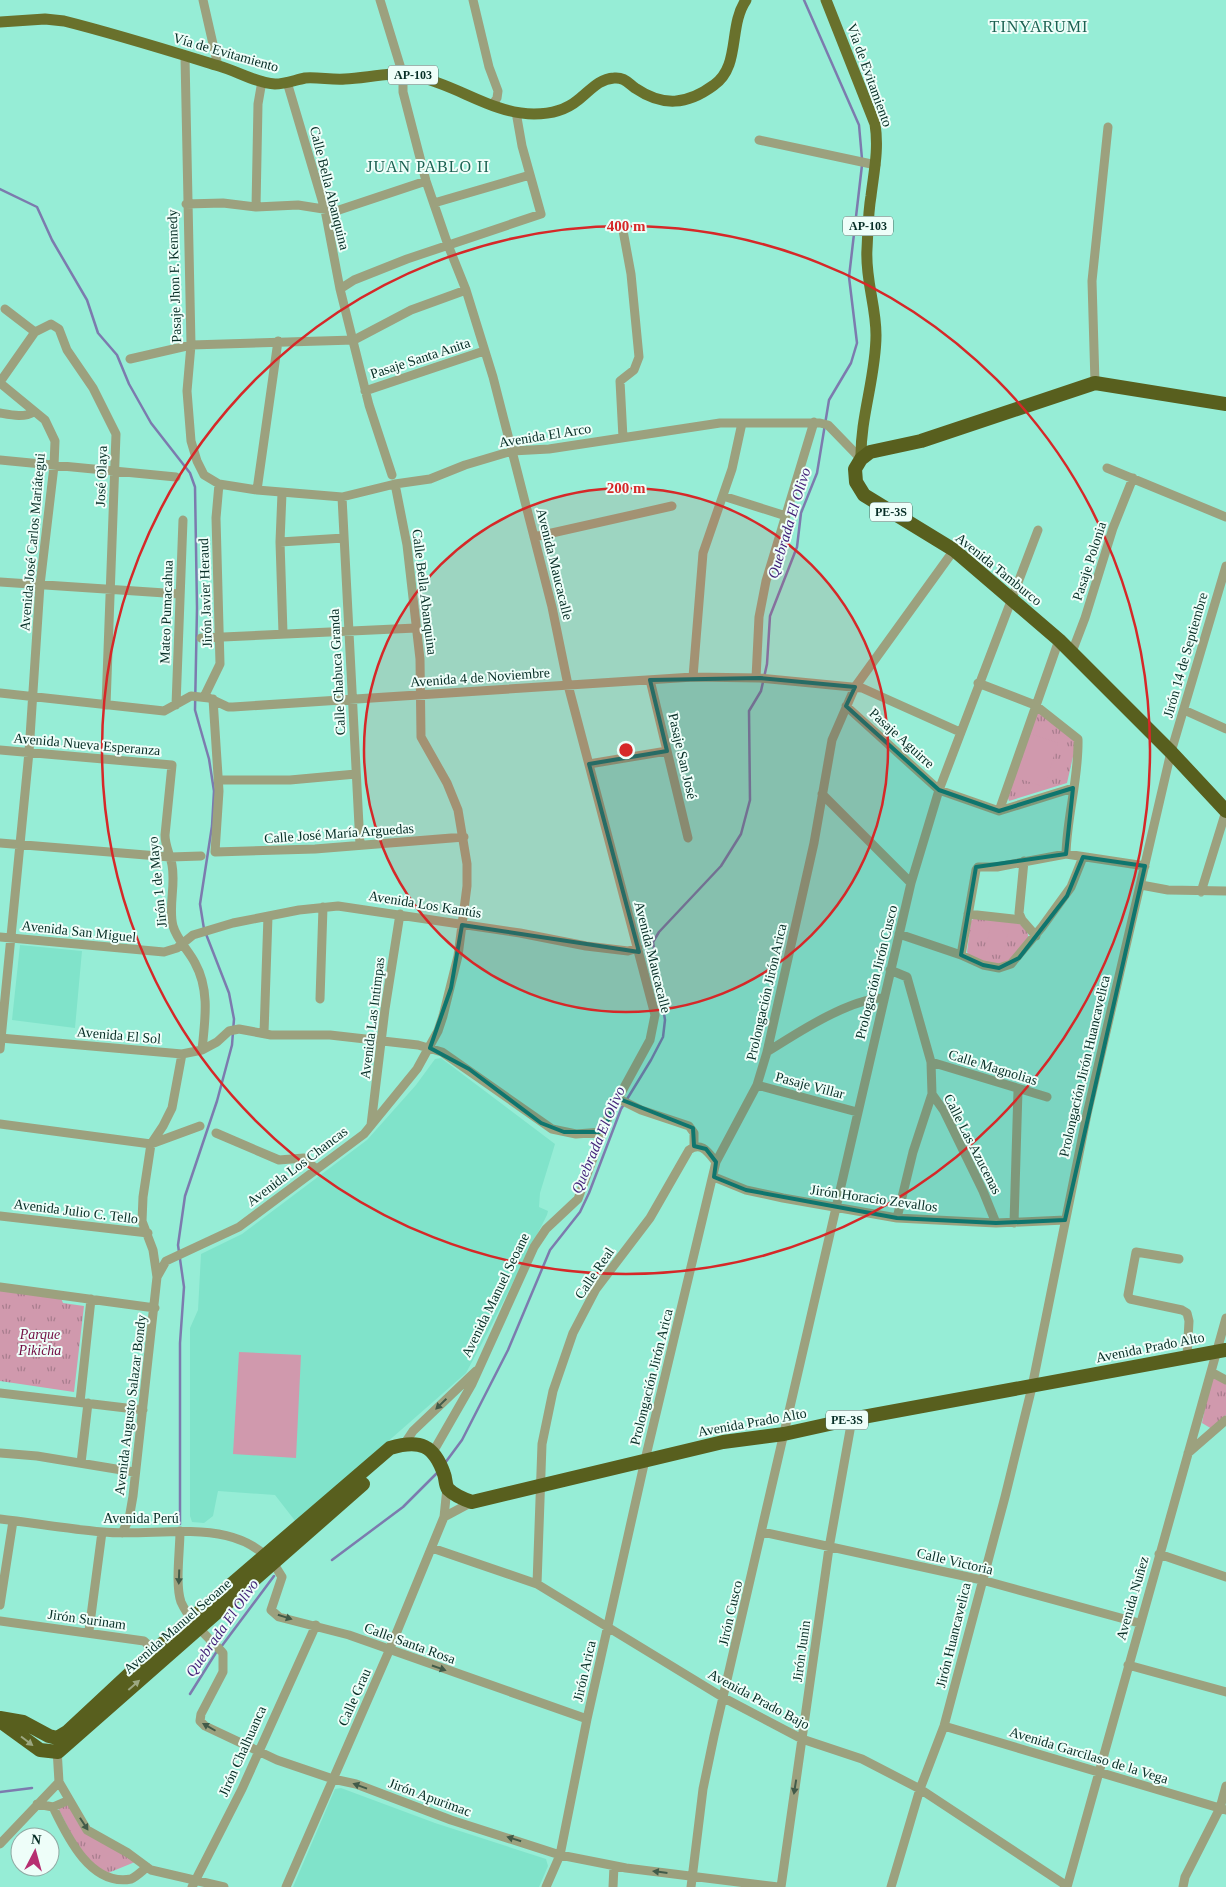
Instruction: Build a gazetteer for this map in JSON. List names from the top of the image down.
{
  "streets": {
    "highway": [
      "PE-3S",
      "Avenida Tamburco",
      "Avenida Manuel Seoane",
      "Avenida Prado Alto"
    ],
    "main road": ["Vía de Evitamiento", "AP-103"],
    "street": [
      "Calle Bella Abanquina",
      "Pasaje Jhon F. Kennedy",
      "Pasaje Santa Anita",
      "Avenida El Arco",
      "José Olaya",
      "Avenida José Carlos Mariátegui",
      "Pasaje Polonia",
      "Avenida Maucacalle",
      "Jirón Javier Heraud",
      "Mateo Pumacahua",
      "Jirón 14 de Septiembre",
      "Calle Chabuca Granda",
      "Avenida 4 de Noviembre",
      "Pasaje Aguirre",
      "Avenida Nueva Esperanza",
      "Pasaje San José",
      "Calle José María Arguedas",
      "Jirón 1 de Mayo",
      "Avenida Los Kantús",
      "Avenida San Miguel",
      "Prologación Jirón Cusco",
      "Prolongación Jirón Arica",
      "Avenida Las Intimpas",
      "Avenida El Sol",
      "Prolongación Jirón Huancavelica",
      "Calle Magnolias",
      "Pasaje Villar",
      "Calle Las Azucenas",
      "Avenida Los Chancas",
      "Jirón Horacio Zevallos",
      "Avenida Julio C. Tello",
      "Calle Real",
      "Avenida Augusto Salazar Bondy",
      "Avenida Perú",
      "Calle Victoria",
      "Avenida Nuñez",
      "Jirón Cusco",
      "Jirón Surinam",
      "Jirón Huancavelica",
      "Calle Santa Rosa",
      "Jirón Junin",
      "Jirón Arica",
      "Calle Grau",
      "Avenida Prado Bajo",
      "Jirón Chalhuanca",
      "Avenida Garcilaso de la Vega",
      "Jirón Apurimac"
    ]
  },
  "crossings": [
    ["Vía de Evitamiento", "Calle Bella Abanquina"],
    ["Vía de Evitamiento", "Pasaje Jhon F. Kennedy"],
    ["Vía de Evitamiento", "Avenida Maucacalle"],
    ["Vía de Evitamiento", "Avenida Tamburco"],
    ["Calle Bella Abanquina", "Pasaje Santa Anita"],
    ["Calle Bella Abanquina", "Avenida El Arco"],
    ["Calle Bella Abanquina", "Avenida 4 de Noviembre"],
    ["Calle Bella Abanquina", "Calle José María Arguedas"],
    ["Calle Bella Abanquina", "Avenida Los Kantús"],
    ["Calle Bella Abanquina", "Avenida Los Chancas"],
    ["Pasaje Jhon F. Kennedy", "Avenida El Arco"],
    ["Pasaje Jhon F. Kennedy", "Jirón Javier Heraud"],
    ["Pasaje Santa Anita", "Avenida Maucacalle"],
    ["Avenida El Arco", "Avenida Maucacalle"],
    ["Avenida El Arco", "Jirón Javier Heraud"],
    ["Avenida El Arco", "Calle Chabuca Granda"],
    ["José Olaya", "Avenida 4 de Noviembre"],
    ["Avenida José Carlos Mariátegui", "Avenida 4 de Noviembre"],
    ["Avenida José Carlos Mariátegui", "Avenida Nueva Esperanza"],
    ["Avenida José Carlos Mariátegui", "Avenida San Miguel"],
    ["Avenida José Carlos Mariátegui", "Avenida El Sol"],
    ["Pasaje Polonia", "Avenida Tamburco"],
    ["Avenida Maucacalle", "Avenida 4 de Noviembre"],
    ["Avenida Maucacalle", "Avenida Los Kantús"],
    ["Avenida Maucacalle", "Avenida Manuel Seoane"],
    ["Avenida Tamburco", "Jirón 14 de Septiembre"],
    ["Avenida Tamburco", "Prologación Jirón Cusco"],
    ["Avenida Tamburco", "Prolongación Jirón Arica"],
    ["Avenida Tamburco", "Prolongación Jirón Huancavelica"],
    ["Jirón Javier Heraud", "Avenida 4 de Noviembre"],
    ["Mateo Pumacahua", "Avenida 4 de Noviembre"],
    ["Jirón 14 de Septiembre", "Prolongación Jirón Huancavelica"],
    ["Calle Chabuca Granda", "Avenida 4 de Noviembre"],
    ["Calle Chabuca Granda", "Calle José María Arguedas"],
    ["Avenida 4 de Noviembre", "Pasaje San José"],
    ["Avenida 4 de Noviembre", "Prologación Jirón Cusco"],
    ["Avenida 4 de Noviembre", "Prolongación Jirón Arica"],
    ["Pasaje Aguirre", "Prologación Jirón Cusco"],
    ["Pasaje Aguirre", "Prolongación Jirón Arica"],
    ["Avenida Nueva Esperanza", "Jirón 1 de Mayo"],
    ["Jirón 1 de Mayo", "Avenida San Miguel"],
    ["Jirón 1 de Mayo", "Avenida El Sol"],
    ["Avenida Los Kantús", "Avenida San Miguel"],
    ["Avenida Los Kantús", "Avenida Las Intimpas"],
    ["Prologación Jirón Cusco", "Pasaje Villar"],
    ["Prologación Jirón Cusco", "Calle Las Azucenas"],
    ["Prologación Jirón Cusco", "Jirón Horacio Zevallos"],
    ["Prologación Jirón Cusco", "Avenida Prado Alto"],
    ["Prologación Jirón Cusco", "Jirón Cusco"],
    ["Prolongación Jirón Arica", "Pasaje Villar"],
    ["Prolongación Jirón Arica", "Jirón Horacio Zevallos"],
    ["Prolongación Jirón Arica", "Avenida Prado Alto"],
    ["Prolongación Jirón Arica", "Jirón Arica"],
    ["Avenida Las Intimpas", "Avenida Los Chancas"],
    ["Prolongación Jirón Huancavelica", "Jirón Horacio Zevallos"],
    ["Prolongación Jirón Huancavelica", "Avenida Prado Alto"],
    ["Prolongación Jirón Huancavelica", "Jirón Huancavelica"],
    ["Calle Magnolias", "Calle Las Azucenas"],
    ["Calle Las Azucenas", "Jirón Horacio Zevallos"],
    ["Avenida Los Chancas", "Avenida Augusto Salazar Bondy"],
    ["Calle Real", "Avenida Prado Alto"],
    ["Calle Real", "Avenida Prado Bajo"],
    ["Avenida Manuel Seoane", "Avenida Perú"],
    ["Avenida Manuel Seoane", "Jirón Surinam"],
    ["Avenida Manuel Seoane", "Calle Santa Rosa"],
    ["Avenida Manuel Seoane", "Jirón Apurimac"],
    ["Avenida Prado Alto", "Avenida Nuñez"],
    ["Avenida Prado Alto", "Jirón Cusco"],
    ["Avenida Prado Alto", "Jirón Huancavelica"],
    ["Avenida Prado Alto", "Jirón Junin"],
    ["Avenida Prado Alto", "Jirón Arica"],
    ["Avenida Augusto Salazar Bondy", "Avenida Perú"],
    ["Avenida Perú", "Calle Santa Rosa"],
    ["Avenida Perú", "Jirón Apurimac"],
    ["Calle Victoria", "Avenida Nuñez"],
    ["Calle Victoria", "Jirón Cusco"],
    ["Calle Victoria", "Jirón Huancavelica"],
    ["Calle Victoria", "Jirón Junin"],
    ["Avenida Nuñez", "Avenida Prado Bajo"],
    ["Avenida Nuñez", "Avenida Garcilaso de la Vega"],
    ["Jirón Cusco", "Avenida Prado Bajo"],
    ["Jirón Cusco", "Jirón Apurimac"],
    ["Jirón Huancavelica", "Avenida Prado Bajo"],
    ["Jirón Huancavelica", "Avenida Garcilaso de la Vega"],
    ["Calle Santa Rosa", "Jirón Arica"],
    ["Calle Santa Rosa", "Calle Grau"],
    ["Calle Santa Rosa", "Jirón Chalhuanca"],
    ["Jirón Junin", "Avenida Prado Bajo"],
    ["Jirón Junin", "Jirón Apurimac"],
    ["Jirón Arica", "Avenida Prado Bajo"],
    ["Jirón Arica", "Jirón Apurimac"],
    ["Calle Grau", "Avenida Prado Bajo"],
    ["Calle Grau", "Jirón Apurimac"],
    ["Jirón Chalhuanca", "Jirón Apurimac"]
  ],
  "one_way": ["Calle Santa Rosa"],
  "districts": ["TINYARUMI", "JUAN PABLO II"],
  "water": ["Quebrada El Olivo"],
  "parks": ["Parque Pikicha"],
  "north": "top",
  "rings": ["400 m", "200 m"]
}
